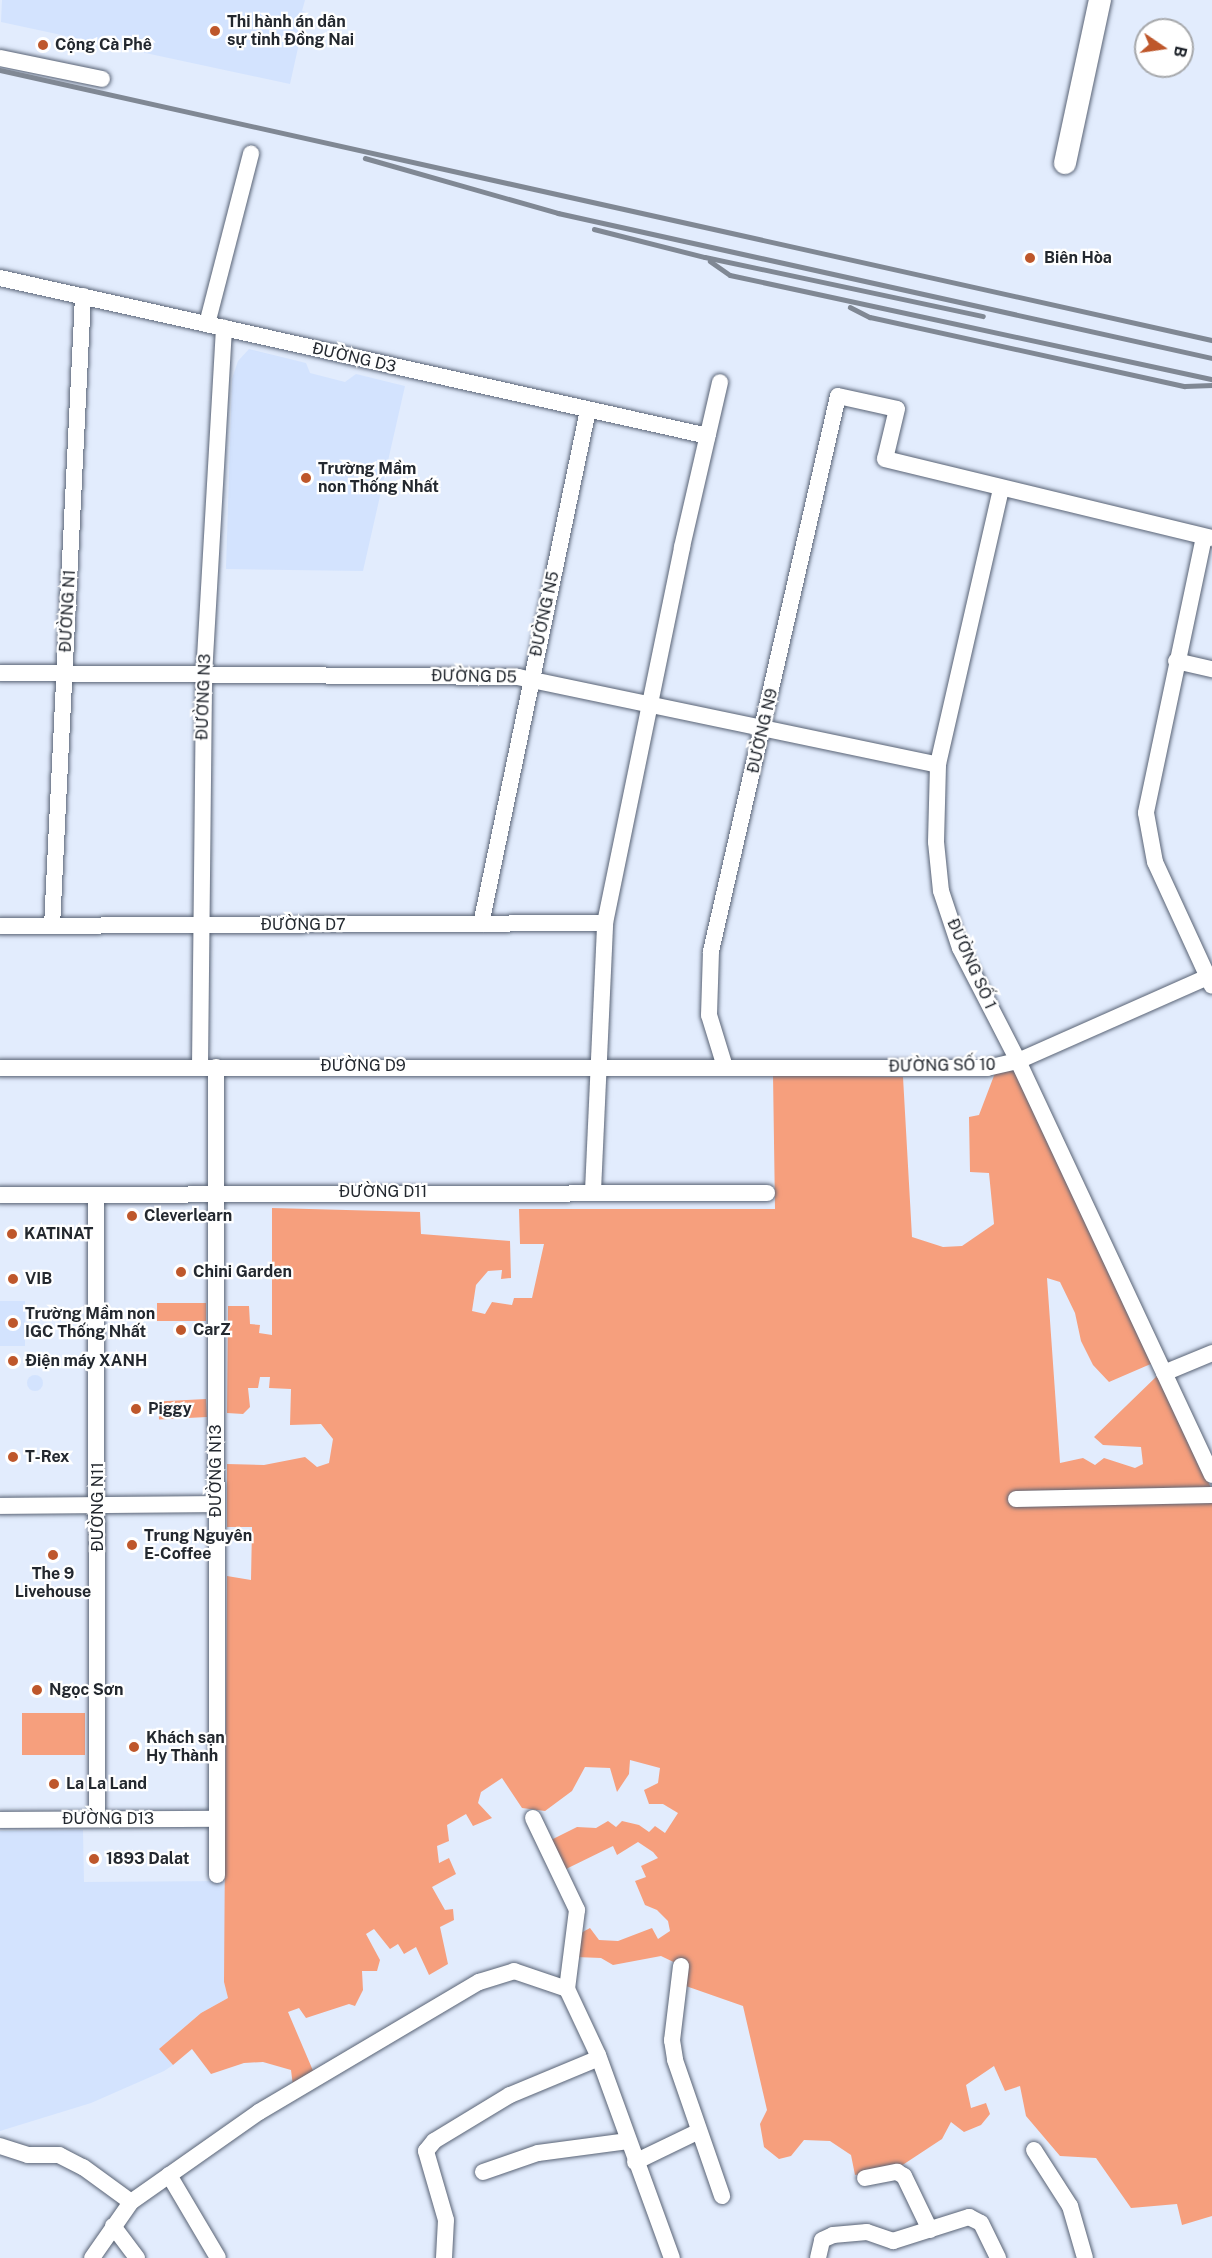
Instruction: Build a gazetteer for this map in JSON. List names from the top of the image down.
{
  "streets": {
    "street": [
      "ĐƯỜNG D3",
      "ĐƯỜNG N1",
      "ĐƯỜNG N5",
      "ĐƯỜNG D5",
      "ĐƯỜNG N3",
      "ĐƯỜNG N9",
      "ĐƯỜNG D7",
      "ĐƯỜNG SỐ 1",
      "ĐƯỜNG D9",
      "ĐƯỜNG SỐ 10",
      "ĐƯỜNG D11",
      "ĐƯỜNG N13",
      "ĐƯỜNG N11",
      "ĐƯỜNG D13"
    ]
  },
  "crossings": [
    ["ĐƯỜNG D3", "ĐƯỜNG N1"],
    ["ĐƯỜNG D3", "ĐƯỜNG N5"],
    ["ĐƯỜNG D3", "ĐƯỜNG N3"],
    ["ĐƯỜNG N1", "ĐƯỜNG D5"],
    ["ĐƯỜNG N1", "ĐƯỜNG D7"],
    ["ĐƯỜNG N5", "ĐƯỜNG D5"],
    ["ĐƯỜNG N5", "ĐƯỜNG D7"],
    ["ĐƯỜNG D5", "ĐƯỜNG N3"],
    ["ĐƯỜNG D5", "ĐƯỜNG N9"],
    ["ĐƯỜNG D5", "ĐƯỜNG SỐ 1"],
    ["ĐƯỜNG N3", "ĐƯỜNG D7"],
    ["ĐƯỜNG N3", "ĐƯỜNG D9"],
    ["ĐƯỜNG N3", "ĐƯỜNG N13"],
    ["ĐƯỜNG N9", "ĐƯỜNG SỐ 1"],
    ["ĐƯỜNG N9", "ĐƯỜNG D9"],
    ["ĐƯỜNG N9", "ĐƯỜNG SỐ 10"],
    ["ĐƯỜNG SỐ 1", "ĐƯỜNG SỐ 10"],
    ["ĐƯỜNG D9", "ĐƯỜNG SỐ 10"],
    ["ĐƯỜNG D9", "ĐƯỜNG N13"],
    ["ĐƯỜNG D11", "ĐƯỜNG N13"],
    ["ĐƯỜNG D11", "ĐƯỜNG N11"],
    ["ĐƯỜNG N13", "ĐƯỜNG D13"],
    ["ĐƯỜNG N11", "ĐƯỜNG D13"]
  ],
  "places": [
    "Thi hành án dân sự tỉnh Đồng Nai",
    "Cộng Cà Phê",
    "Biên Hòa",
    "Trường Mầm non Thống Nhất",
    "Cleverlearn",
    "KATINAT",
    "Chini Garden",
    "VIB",
    "Trường Mầm non IGC Thống Nhất",
    "CarZ",
    "Điện máy XANH",
    "Piggy",
    "T-Rex",
    "Trung Nguyên E-Coffee",
    "The 9 Livehouse",
    "Ngọc Sơn",
    "Khách sạn Hy Thành",
    "La La Land",
    "1893 Dalat"
  ],
  "north": "right"
}
